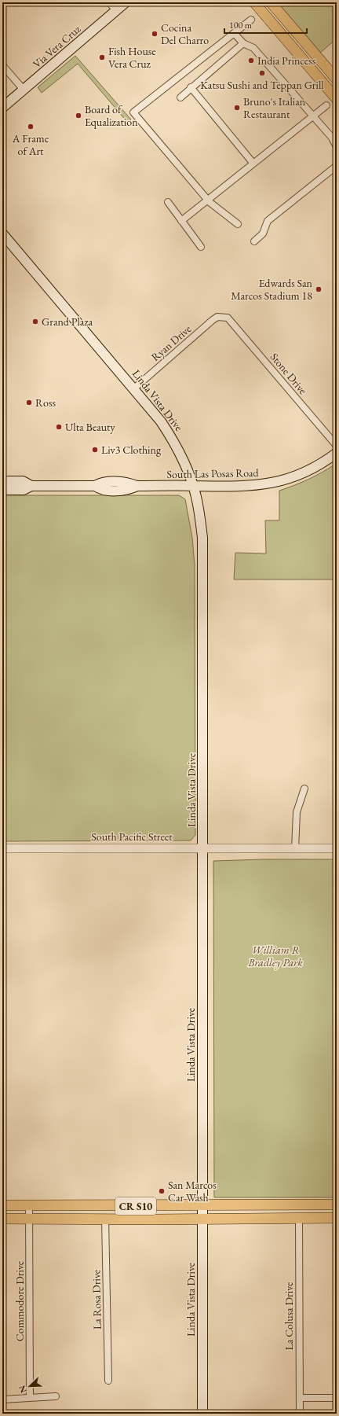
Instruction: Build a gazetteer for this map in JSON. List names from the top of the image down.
{
  "streets": {
    "main road": [
      "Via Vera Cruz",
      "Linda Vista Drive",
      "South Las Posas Road",
      "CR S10"
    ],
    "street": [
      "Ryan Drive",
      "Stone Drive",
      "South Pacific Street",
      "La Rosa Drive",
      "Commodore Drive",
      "La Colusa Drive"
    ]
  },
  "crossings": [
    ["Ryan Drive", "Stone Drive"],
    ["Ryan Drive", "Linda Vista Drive"],
    ["Linda Vista Drive", "South Las Posas Road"],
    ["Linda Vista Drive", "South Pacific Street"],
    ["Linda Vista Drive", "CR S10"],
    ["CR S10", "La Rosa Drive"],
    ["CR S10", "Commodore Drive"],
    ["CR S10", "La Colusa Drive"]
  ],
  "parks": ["William R Bradley Park"],
  "places": [
    "Cocina Del Charro",
    "Fish House Vera Cruz",
    "India Princess",
    "Katsu Sushi and Teppan Grill",
    "Bruno's Italian Restaurant",
    "Board of Equalization",
    "A Frame of Art",
    "Edwards San Marcos Stadium 18",
    "Grand Plaza",
    "Ross",
    "Ulta Beauty",
    "Liv3 Clothing",
    "San Marcos Car Wash"
  ],
  "scale_bar": "100 m",
  "north": "bottom left"
}
